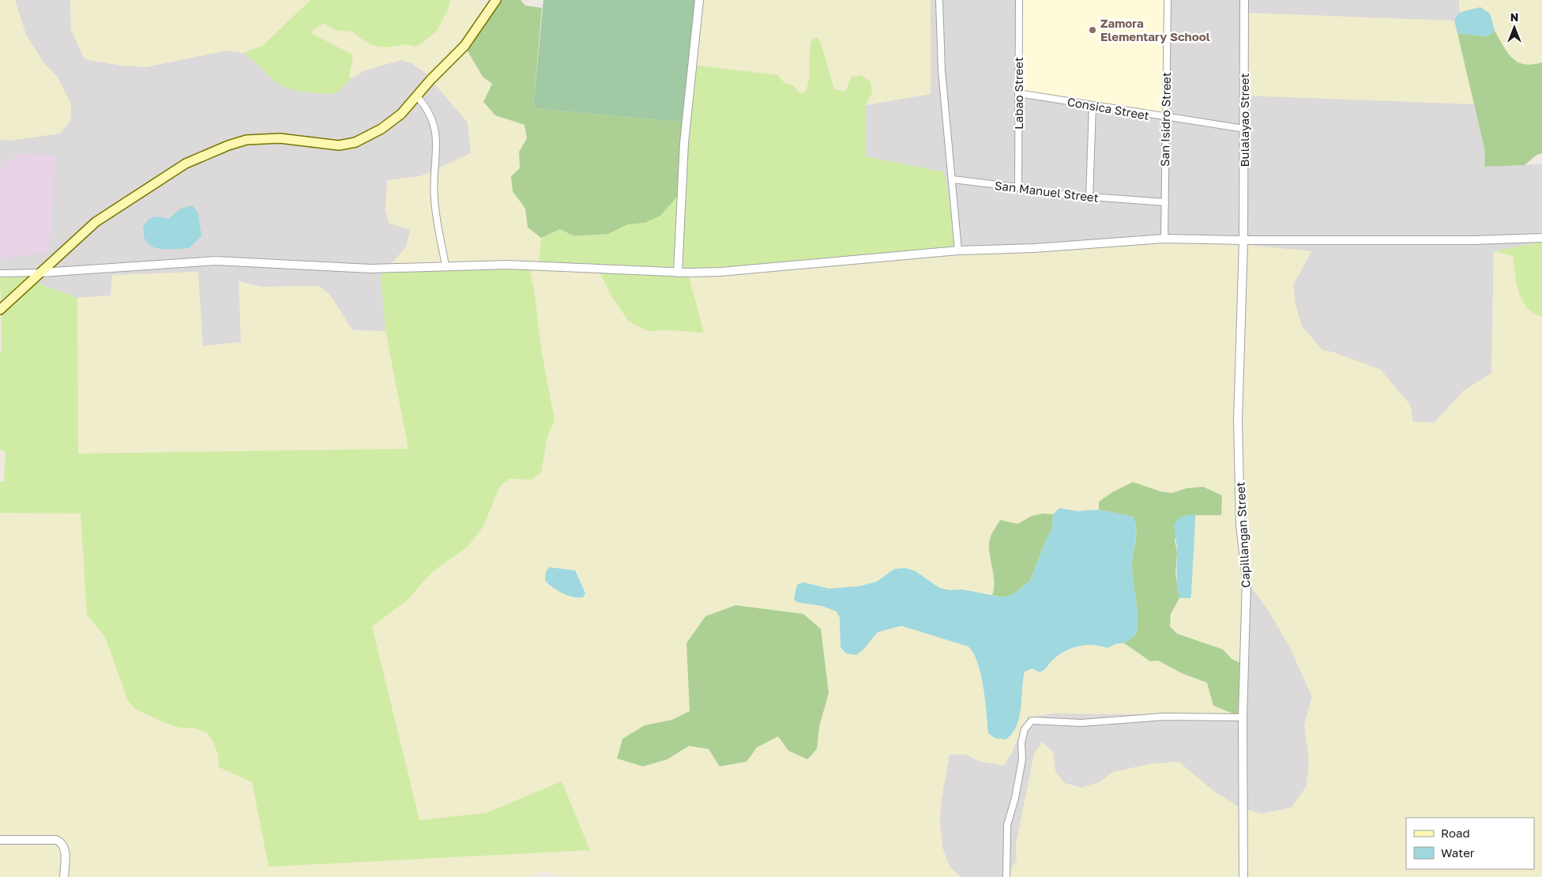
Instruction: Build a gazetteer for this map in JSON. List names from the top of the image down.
{
  "streets": {
    "street": [
      "Labao Street",
      "Consica Street",
      "San Isidro Street",
      "Bulalayao Street",
      "San Manuel Street",
      "Capillangan Street"
    ]
  },
  "crossings": [
    ["Labao Street", "Consica Street"],
    ["Labao Street", "San Manuel Street"],
    ["Consica Street", "San Isidro Street"],
    ["Consica Street", "Bulalayao Street"],
    ["San Isidro Street", "San Manuel Street"],
    ["Bulalayao Street", "Capillangan Street"]
  ],
  "places": ["Zamora Elementary School"],
  "legend": ["Road", "Water"],
  "north": "top"
}
